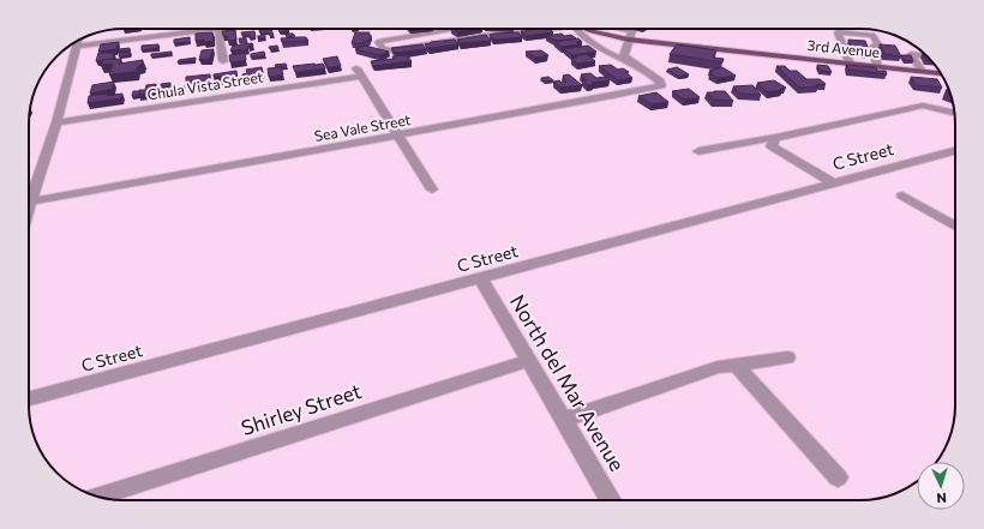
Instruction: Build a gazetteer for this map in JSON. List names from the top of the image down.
{
  "streets": {
    "main road": ["3rd Avenue"],
    "street": [
      "Chula Vista Street",
      "Sea Vale Street",
      "C Street",
      "North del Mar Avenue",
      "Shirley Street"
    ]
  },
  "crossings": [
    ["Chula Vista Street", "Sea Vale Street"],
    ["C Street", "North del Mar Avenue"],
    ["North del Mar Avenue", "Shirley Street"]
  ],
  "north": "bottom"
}
